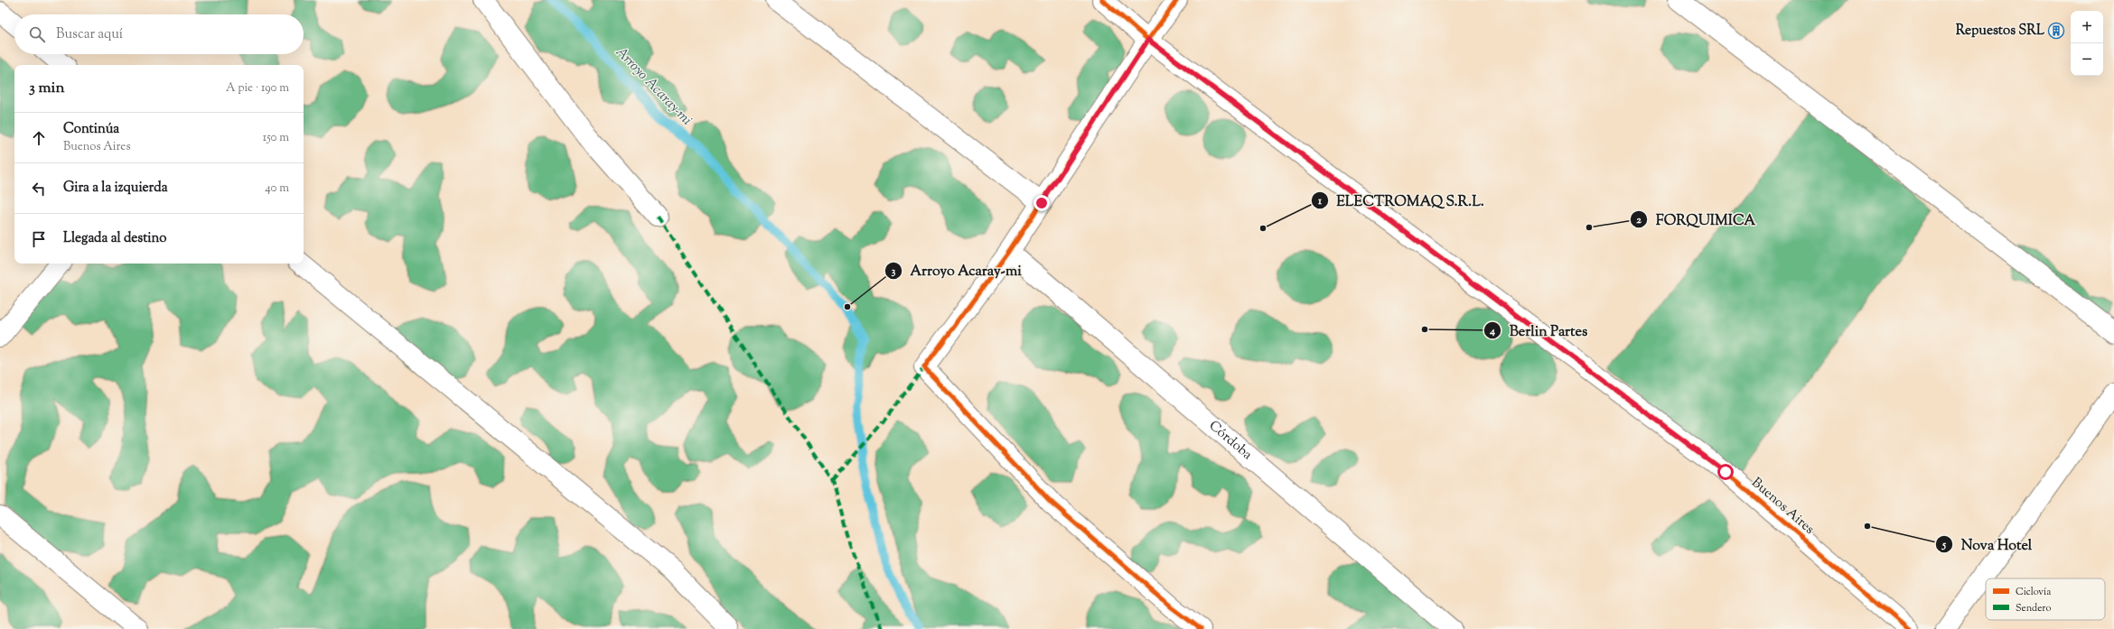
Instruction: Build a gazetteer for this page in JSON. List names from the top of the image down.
{
  "streets": {
    "street": ["Córdoba", "Buenos Aires"]
  },
  "water": ["Arroyo Acaray-mi"],
  "places": {
    "building": ["Repuestos SRL"],
    "other": [
      "FORQUIMICA",
      "ELECTROMAQ S.R.L.",
      "Arroyo Acaray-mi",
      "Berlin Partes",
      "Nova Hotel"
    ]
  },
  "legend": ["Ciclovía", "Sendero"],
  "page": {
    "map_buttons": ["+", "−"],
    "search": "Buscar aquí",
    "heading": ["3 min", "A pie · 190 m"],
    "list": [
      ["Continúa", "Buenos Aires", "150 m"],
      ["Gira a la izquierda", "40 m"],
      "Llegada al destino"
    ]
  }
}
